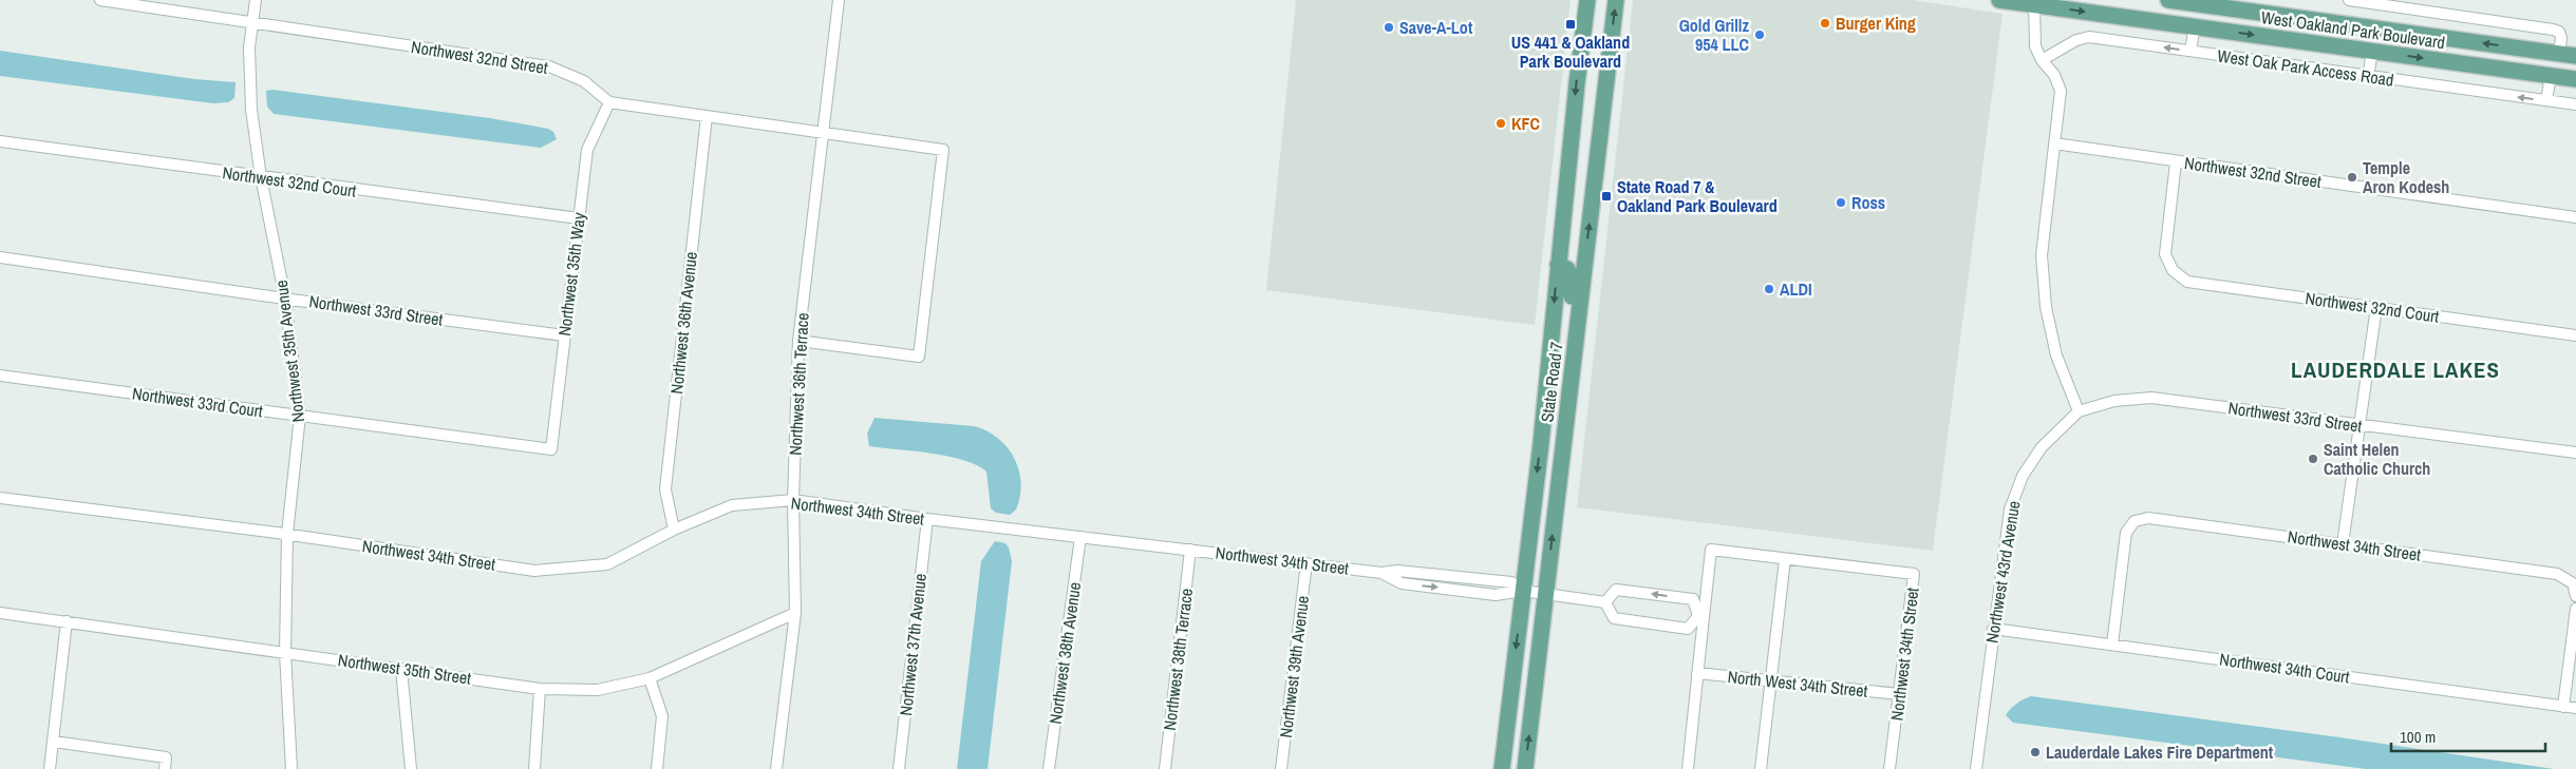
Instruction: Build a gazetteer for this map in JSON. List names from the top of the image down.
{
  "streets": {
    "main road": ["West Oakland Park Boulevard", "State Road 7"],
    "street": [
      "Northwest 32nd Street",
      "West Oak Park Access Road",
      "Northwest 32nd Court",
      "Northwest 35th Way",
      "Northwest 33rd Street",
      "Northwest 36th Avenue",
      "Northwest 35th Avenue",
      "Northwest 36th Terrace",
      "Northwest 33rd Court",
      "Northwest 34th Street",
      "Northwest 43rd Avenue",
      "Northwest 37th Avenue",
      "Northwest 38th Avenue",
      "Northwest 38th Terrace",
      "Northwest 39th Avenue",
      "Northwest 34th Court",
      "Northwest 35th Street",
      "North West 34th Street"
    ]
  },
  "crossings": [
    ["Northwest 32nd Street", "Northwest 32nd Court"],
    ["Northwest 32nd Street", "Northwest 35th Way"],
    ["Northwest 32nd Street", "Northwest 35th Avenue"],
    ["Northwest 32nd Court", "Northwest 35th Way"],
    ["Northwest 32nd Court", "Northwest 35th Avenue"],
    ["Northwest 35th Way", "Northwest 33rd Street"],
    ["Northwest 35th Way", "Northwest 33rd Court"],
    ["Northwest 33rd Street", "Northwest 35th Avenue"],
    ["Northwest 33rd Street", "Northwest 43rd Avenue"],
    ["Northwest 36th Avenue", "Northwest 34th Street"],
    ["Northwest 35th Avenue", "Northwest 33rd Court"],
    ["Northwest 35th Avenue", "Northwest 34th Street"],
    ["Northwest 35th Avenue", "Northwest 35th Street"],
    ["State Road 7", "Northwest 34th Street"],
    ["Northwest 36th Terrace", "Northwest 34th Street"],
    ["Northwest 36th Terrace", "Northwest 35th Street"],
    ["Northwest 34th Street", "Northwest 37th Avenue"],
    ["Northwest 34th Street", "Northwest 38th Avenue"],
    ["Northwest 34th Street", "Northwest 38th Terrace"],
    ["Northwest 34th Street", "Northwest 39th Avenue"],
    ["Northwest 34th Street", "Northwest 34th Court"],
    ["Northwest 34th Street", "North West 34th Street"],
    ["Northwest 43rd Avenue", "Northwest 34th Court"]
  ],
  "districts": ["LAUDERDALE LAKES"],
  "places": {
    "other": [
      "Burger King",
      "Save-A-Lot",
      "Gold Grillz 954 LLC",
      "KFC",
      "Temple Aron Kodesh",
      "Ross",
      "ALDI",
      "Saint Helen Catholic Church",
      "Lauderdale Lakes Fire Department"
    ],
    "transit": ["US 441 & Oakland Park Boulevard", "State Road 7 & Oakland Park Boulevard"]
  },
  "scale_bar": "100 m"
}
